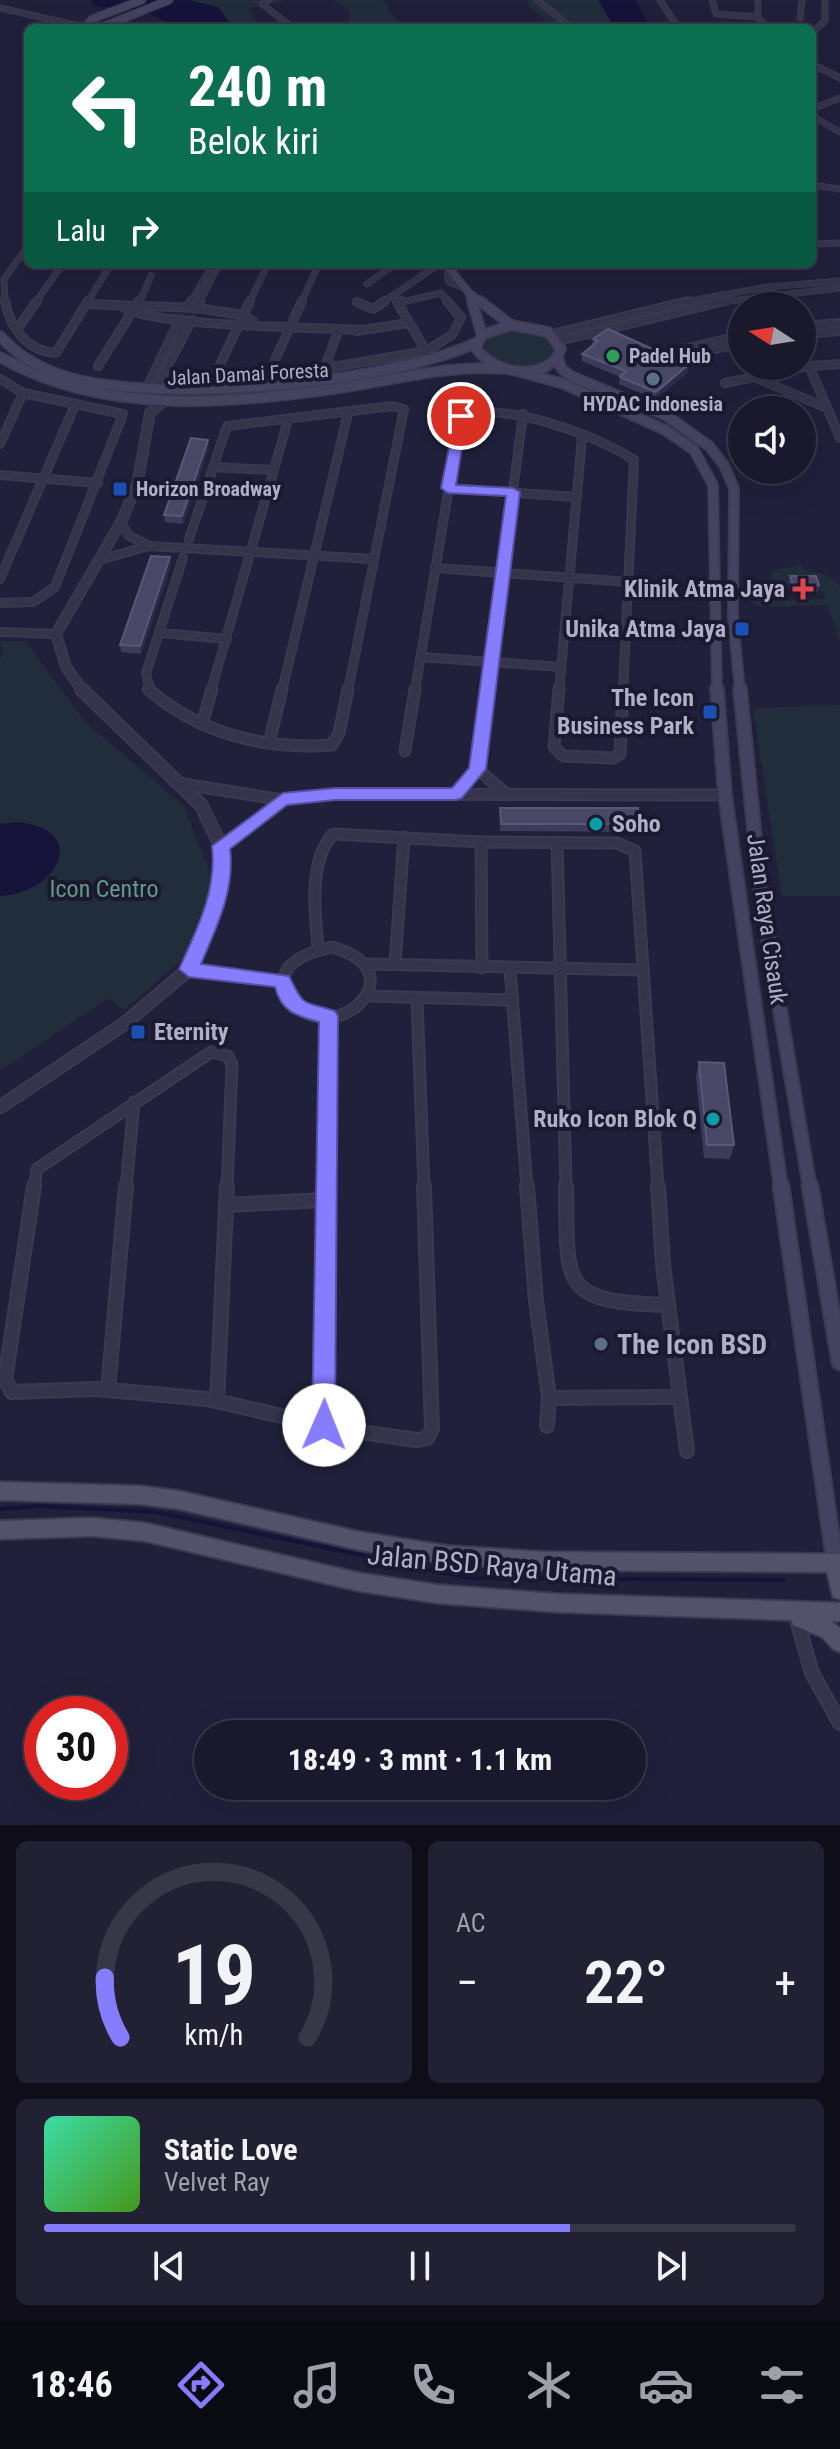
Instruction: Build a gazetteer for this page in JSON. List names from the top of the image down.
{
  "streets": {
    "main road": ["Jalan Damai Foresta", "Jalan Raya Cisauk", "Jalan BSD Raya Utama"]
  },
  "crossings": [
    ["Jalan Damai Foresta", "Jalan Raya Cisauk"],
    ["Jalan Raya Cisauk", "Jalan BSD Raya Utama"]
  ],
  "parks": ["Icon Centro"],
  "places": {
    "other": [
      "Padel Hub",
      "HYDAC Indonesia",
      "Soho",
      "Ruko Icon Blok Q",
      "The Icon BSD"
    ],
    "transit": [
      "Horizon Broadway",
      "Unika Atma Jaya",
      "The Icon Business Park",
      "Eternity"
    ],
    "health": ["Klinik Atma Jaya"]
  },
  "north": "left",
  "page": {
    "turn": ["240 m", "Belok kiri"],
    "then": "Lalu",
    "limit": "30",
    "trip": "18:49 · 3 mnt · 1.1 km",
    "tile": "AC",
    "heat": ["−", "22°", "+"],
    "song": ["Static Love", "Velvet Ray"],
    "tabs": "18:46",
    "gauge": ["19", "km/h"]
  }
}
